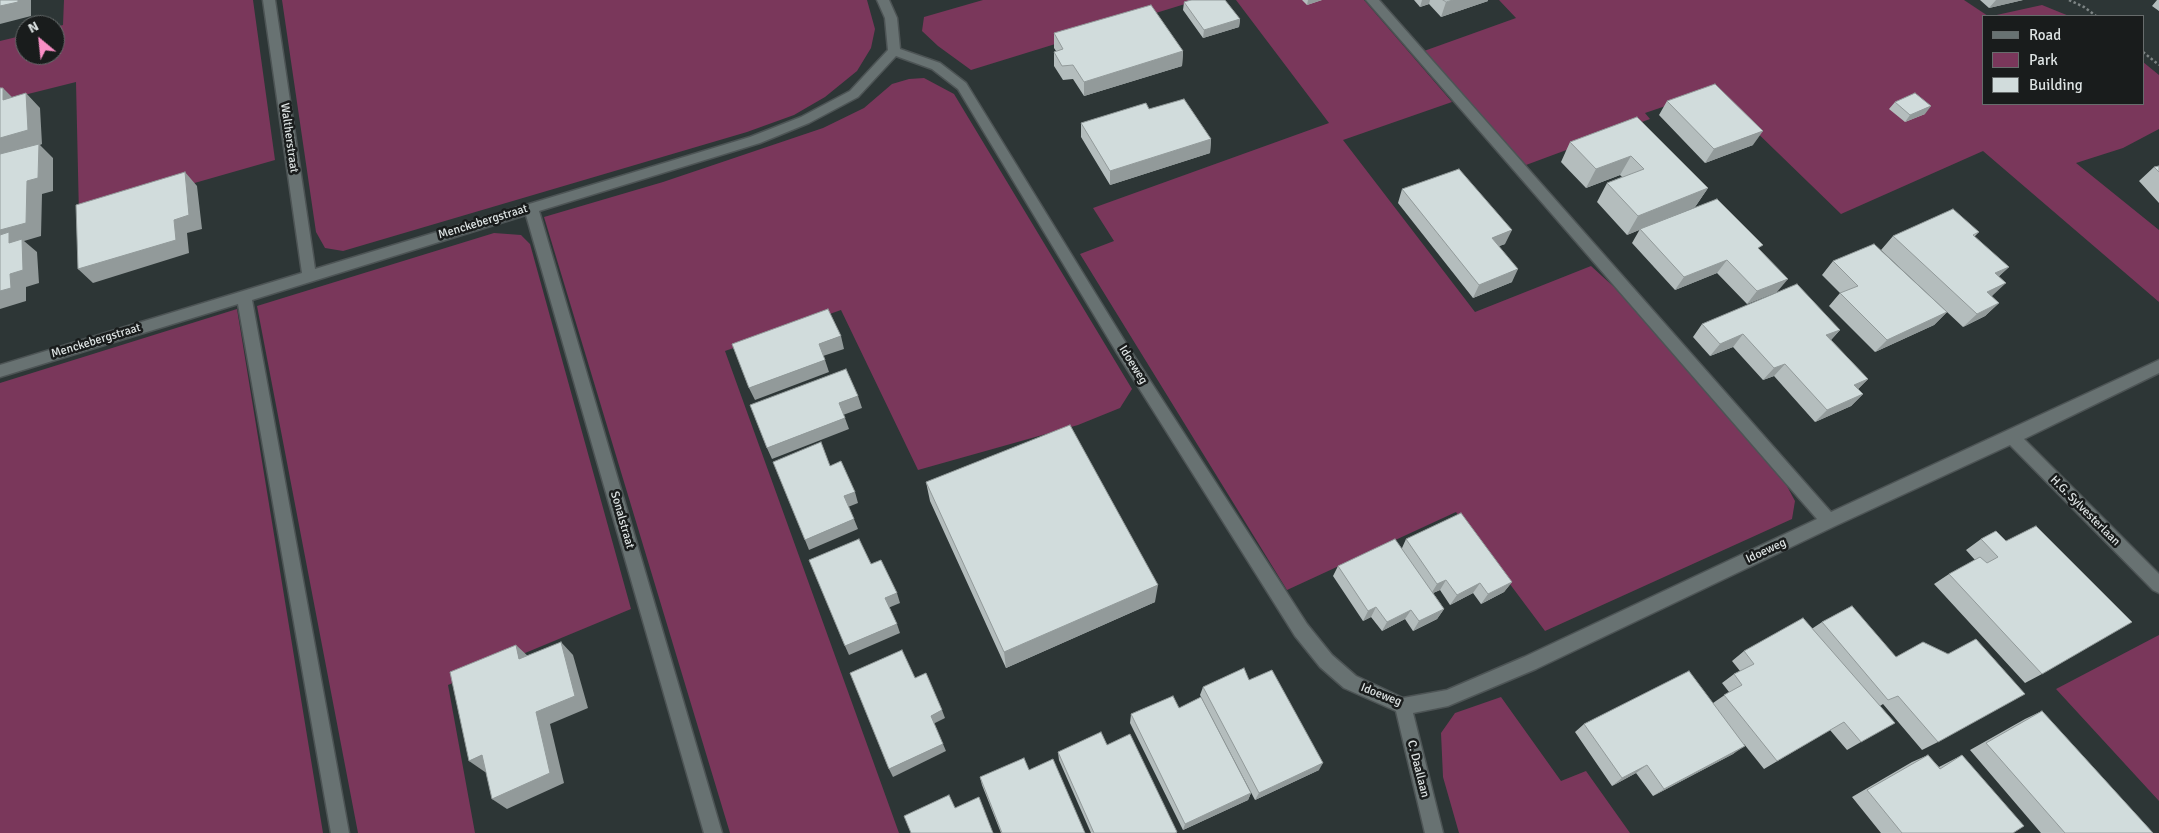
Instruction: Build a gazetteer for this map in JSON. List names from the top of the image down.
{
  "streets": {
    "street": [
      "Waltherstraat",
      "Menckebergstraat",
      "Idoeweg",
      "H.G. Sylvesterlaan",
      "Sonalstraat",
      "C. Daallaan"
    ]
  },
  "crossings": [
    ["Waltherstraat", "Menckebergstraat"],
    ["Menckebergstraat", "Idoeweg"],
    ["Menckebergstraat", "Sonalstraat"],
    ["Idoeweg", "H.G. Sylvesterlaan"],
    ["Idoeweg", "C. Daallaan"]
  ],
  "legend": ["Road", "Park", "Building"],
  "north": "top left"
}
